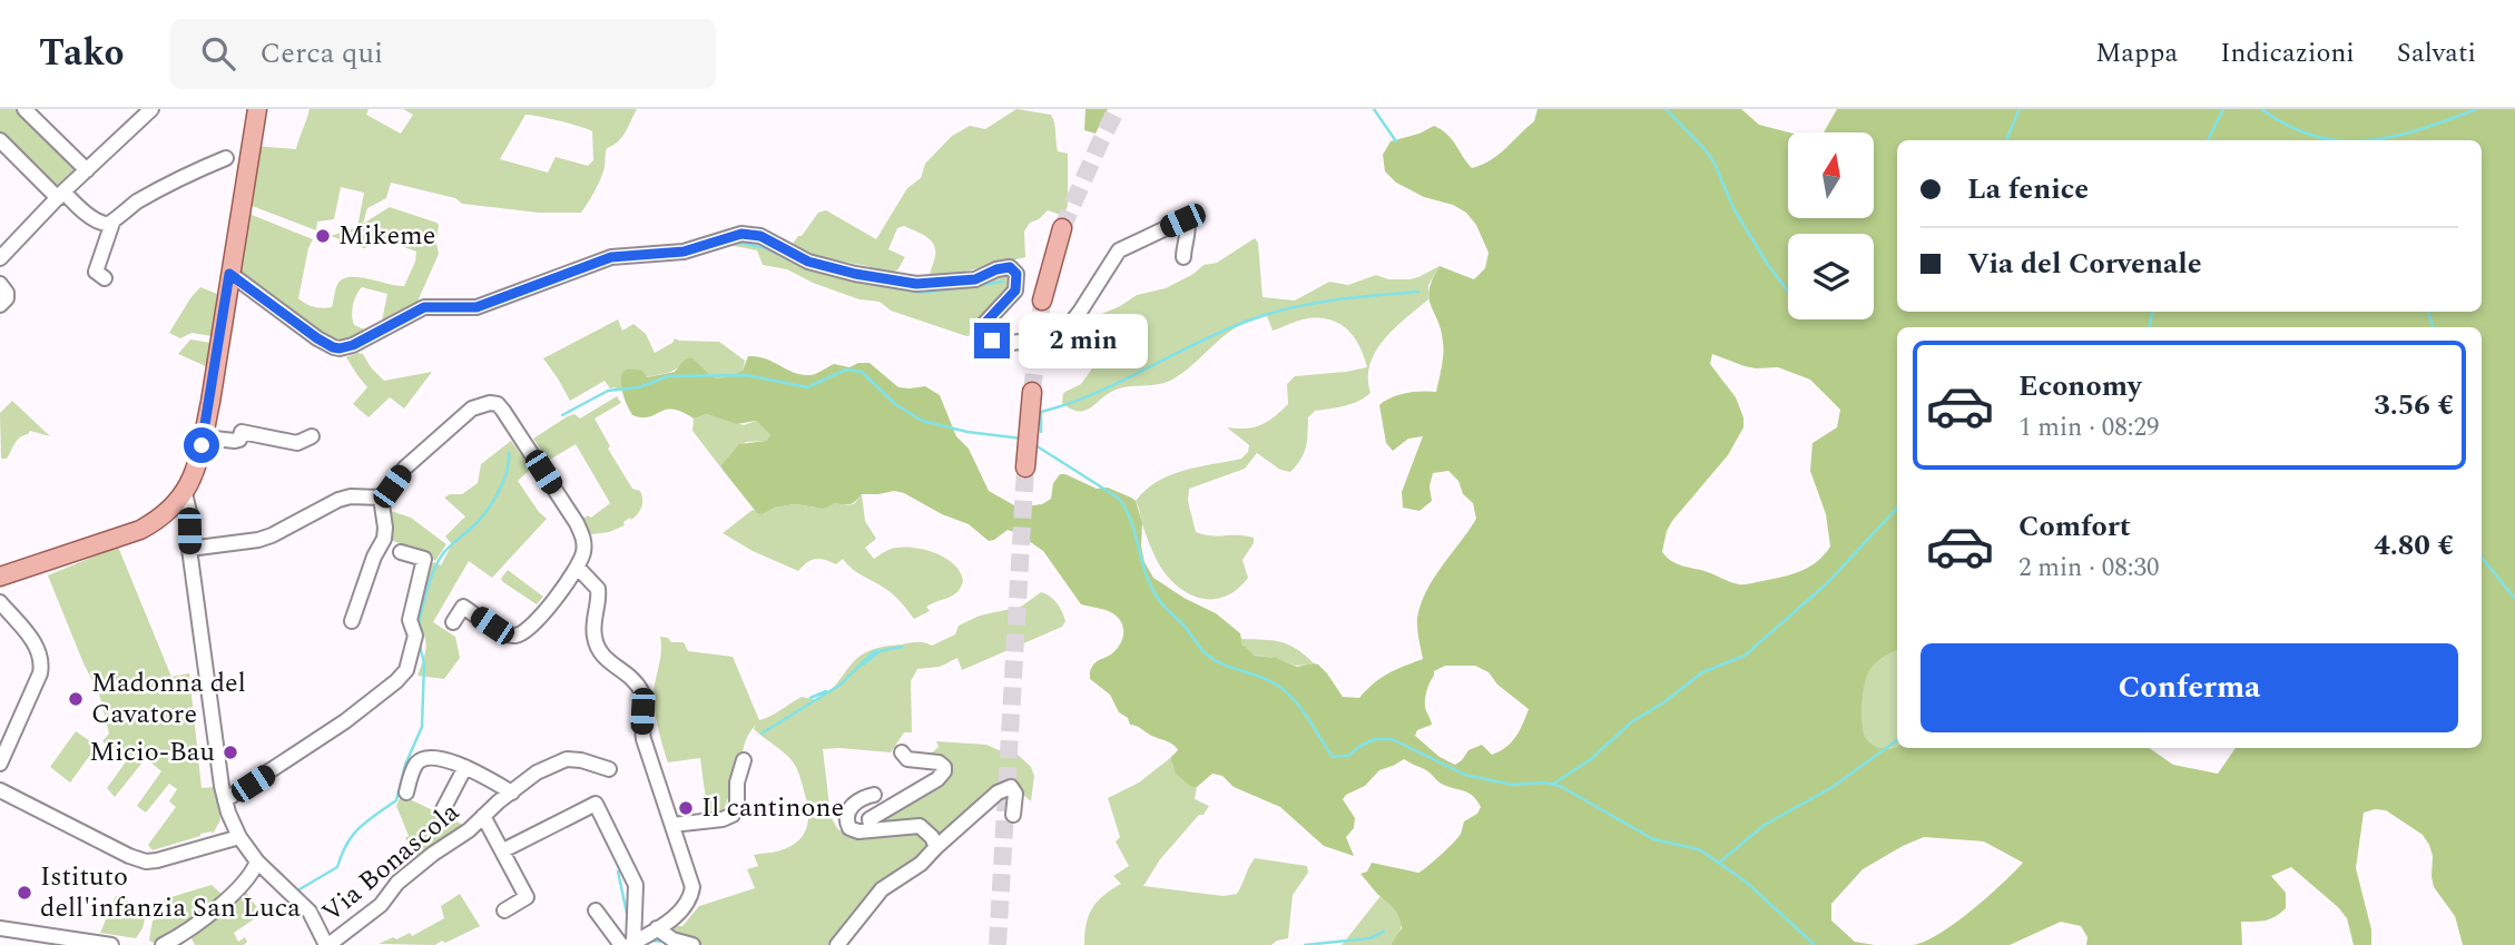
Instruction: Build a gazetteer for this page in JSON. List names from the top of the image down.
{
  "streets": {
    "street": ["Via Bonascola"]
  },
  "places": [
    "Mikeme",
    "Madonna del Cavatore",
    "Micio-Bau",
    "Il cantinone",
    "Istituto dell'infanzia San Luca"
  ],
  "north": "top",
  "page": {
    "header": "Tako",
    "search": "Cerca qui",
    "nav": ["Mappa", "Indicazioni", "Salvati"],
    "banner": ["La fenice", "Via del Corvenale"],
    "bubble": "2 min",
    "list": [
      {
        "name": "Economy",
        "note": "1 min · 08:29",
        "value": "3.56 €"
      },
      {
        "name": "Comfort",
        "note": "2 min · 08:30",
        "value": "4.80 €"
      }
    ],
    "buttons": "Conferma"
  }
}
